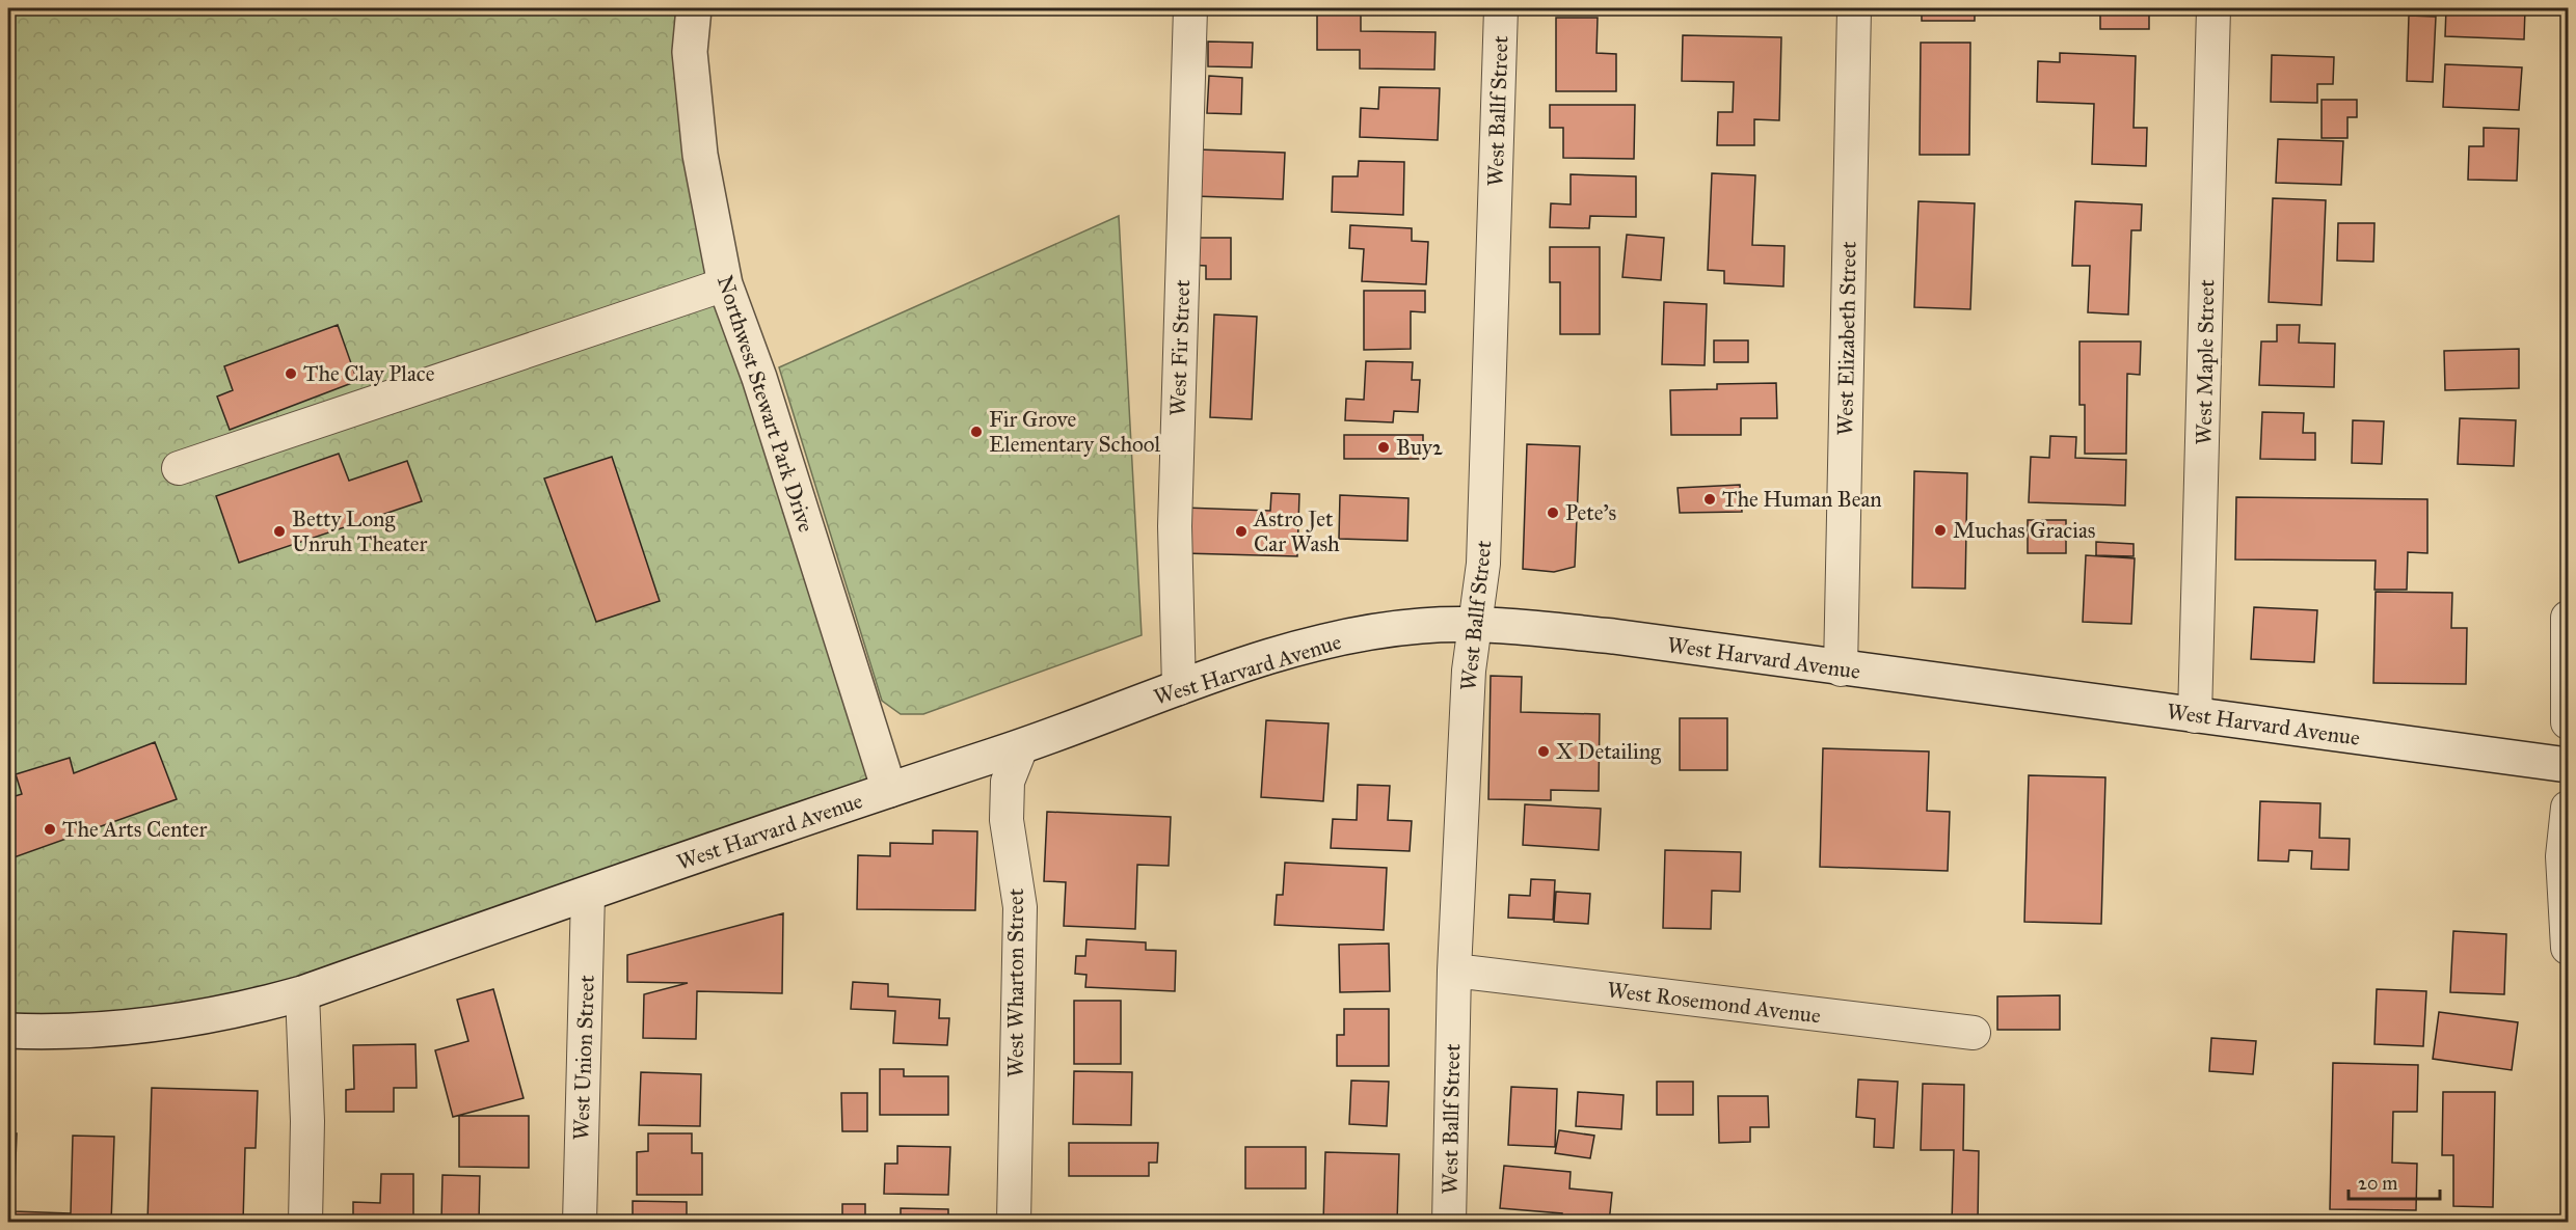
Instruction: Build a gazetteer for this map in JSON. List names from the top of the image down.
{
  "streets": {
    "main road": ["Northwest Stewart Park Drive", "West Harvard Avenue"],
    "street": [
      "West Ballf Street",
      "West Elizabeth Street",
      "West Fir Street",
      "West Maple Street",
      "West Wharton Street",
      "West Rosemond Avenue",
      "West Union Street"
    ]
  },
  "crossings": [
    ["West Ballf Street", "West Harvard Avenue"],
    ["West Ballf Street", "West Rosemond Avenue"],
    ["West Elizabeth Street", "West Harvard Avenue"],
    ["West Fir Street", "West Harvard Avenue"],
    ["West Maple Street", "West Harvard Avenue"],
    ["Northwest Stewart Park Drive", "West Harvard Avenue"],
    ["West Harvard Avenue", "West Wharton Street"],
    ["West Harvard Avenue", "West Union Street"]
  ],
  "places": [
    "The Clay Place",
    "Fir Grove Elementary School",
    "Buy2",
    "The Human Bean",
    "Pete's",
    "Muchas Gracias",
    "Betty Long Unruh Theater",
    "Astro Jet Car Wash",
    "X Detailing",
    "The Arts Center"
  ],
  "scale_bar": "20 m"
}
